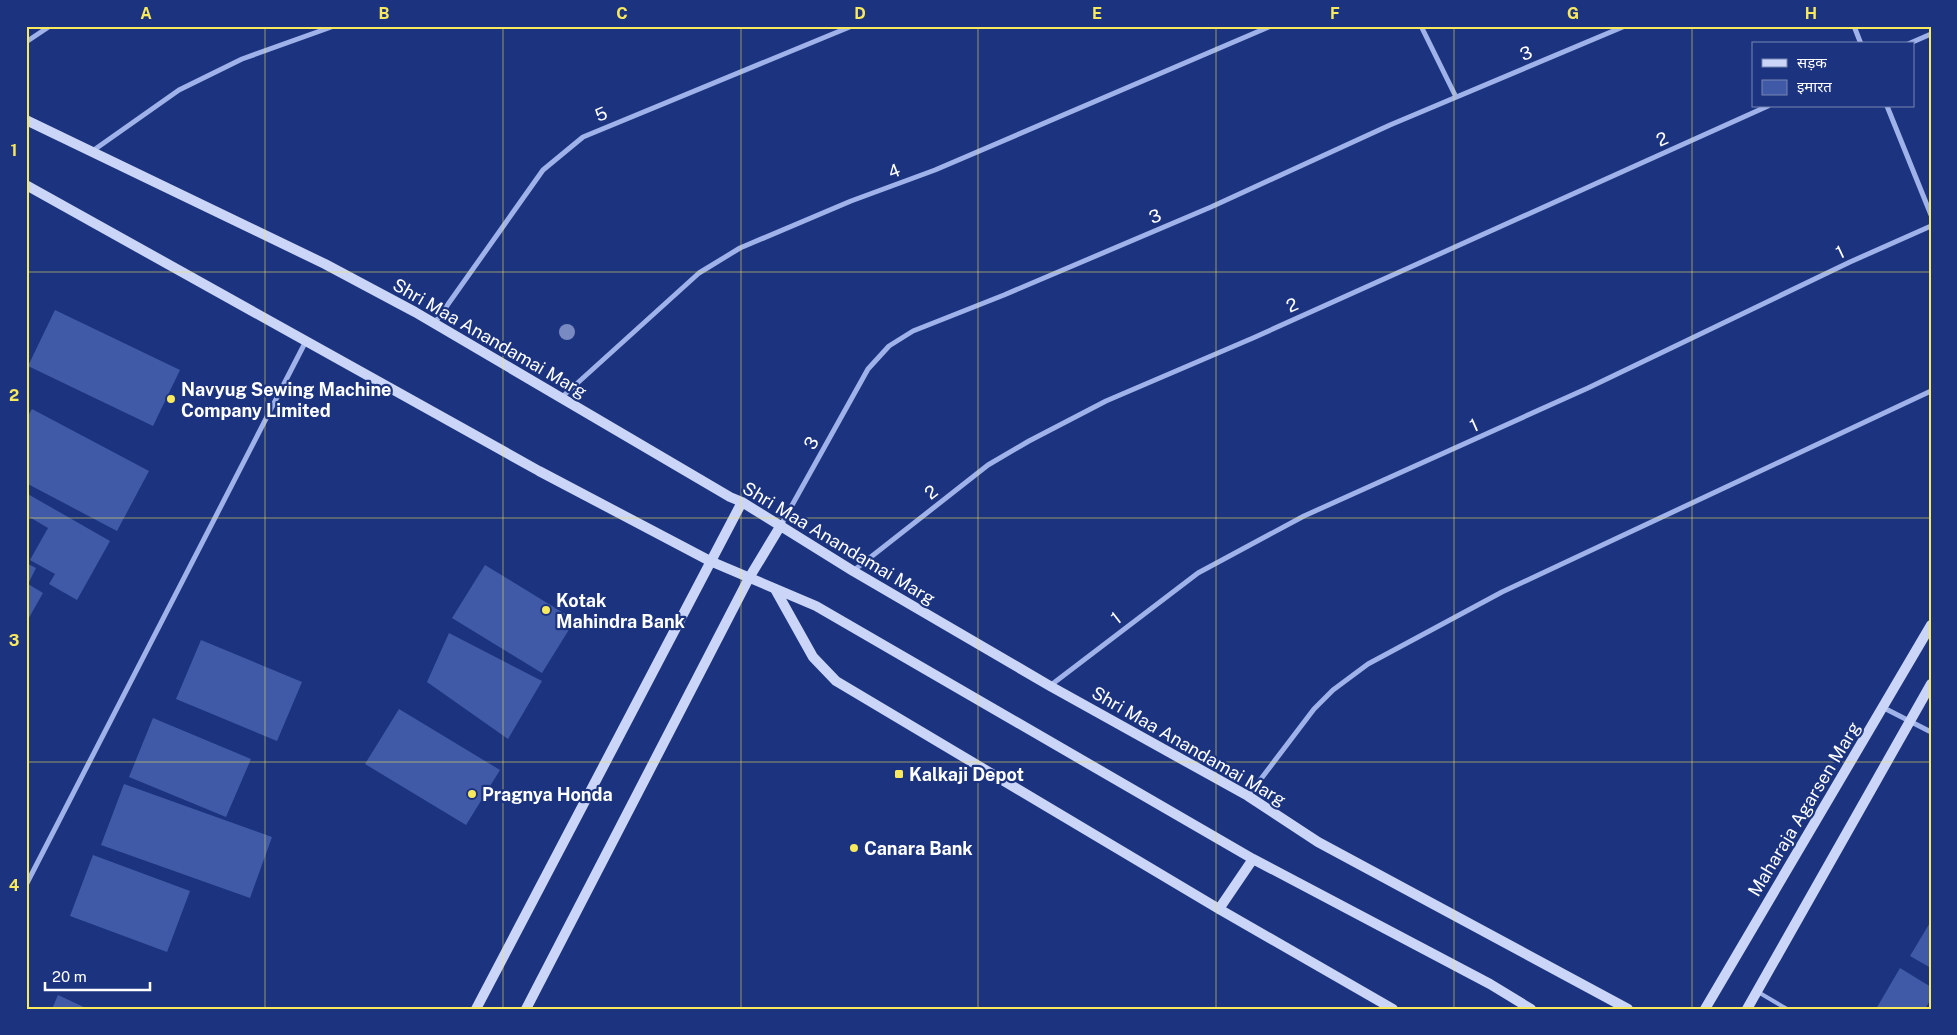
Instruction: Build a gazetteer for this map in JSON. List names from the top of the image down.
{
  "streets": {
    "main road": ["Shri Maa Anandamai Marg", "Maharaja Agarsen Marg"],
    "street": [
      "3",
      "5",
      "2",
      "4",
      "1"
    ]
  },
  "crossings": [
    ["3", "Shri Maa Anandamai Marg"],
    ["5", "Shri Maa Anandamai Marg"],
    ["2", "Shri Maa Anandamai Marg"],
    ["4", "Shri Maa Anandamai Marg"],
    ["1", "Shri Maa Anandamai Marg"]
  ],
  "places": {
    "other": [
      "Navyug Sewing Machine Company Limited",
      "Kotak Mahindra Bank",
      "Pragnya Honda",
      "Canara Bank"
    ],
    "transit": ["Kalkaji Depot"]
  },
  "legend": ["सड़क", "इमारत"],
  "scale_bar": "20 m",
  "grid": {
    "columns": [
      "A",
      "B",
      "C",
      "D",
      "E",
      "F",
      "G",
      "H"
    ],
    "rows": [
      "1",
      "2",
      "3",
      "4"
    ]
  }
}
